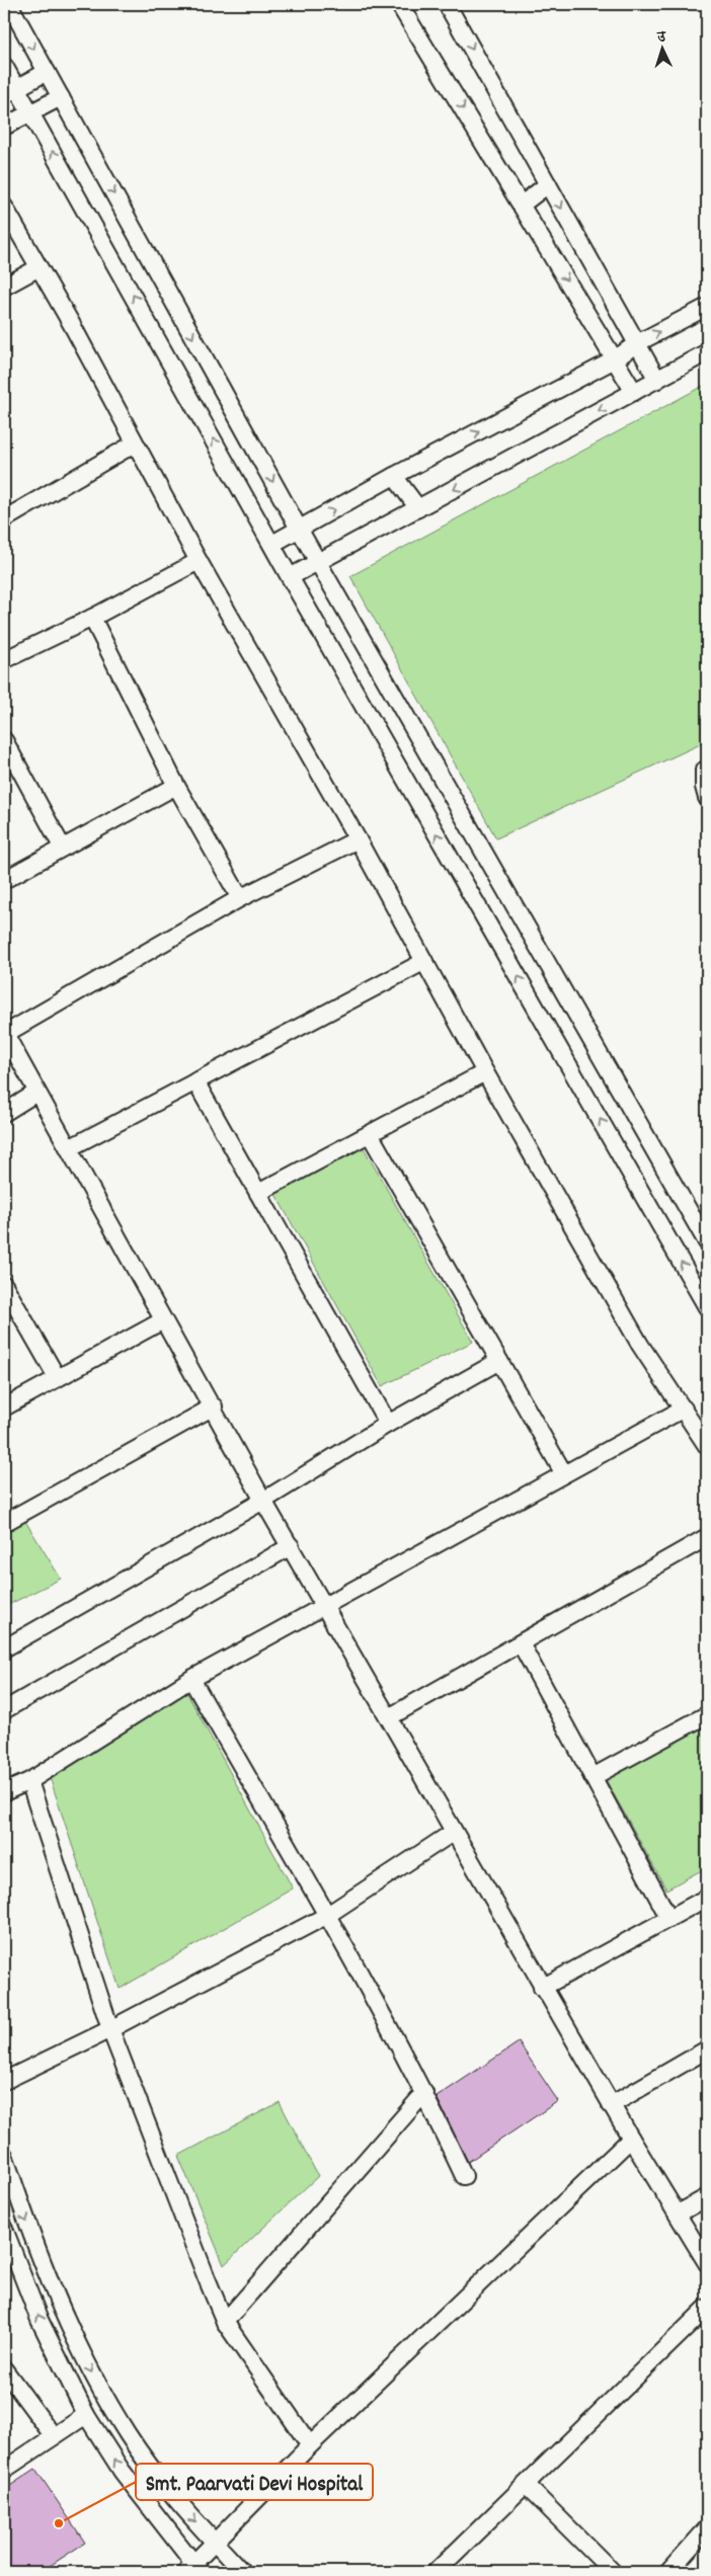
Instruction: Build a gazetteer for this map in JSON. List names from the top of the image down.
{
  "places": ["Smt. Paarvati Devi Hospital"],
  "north": "top"
}
